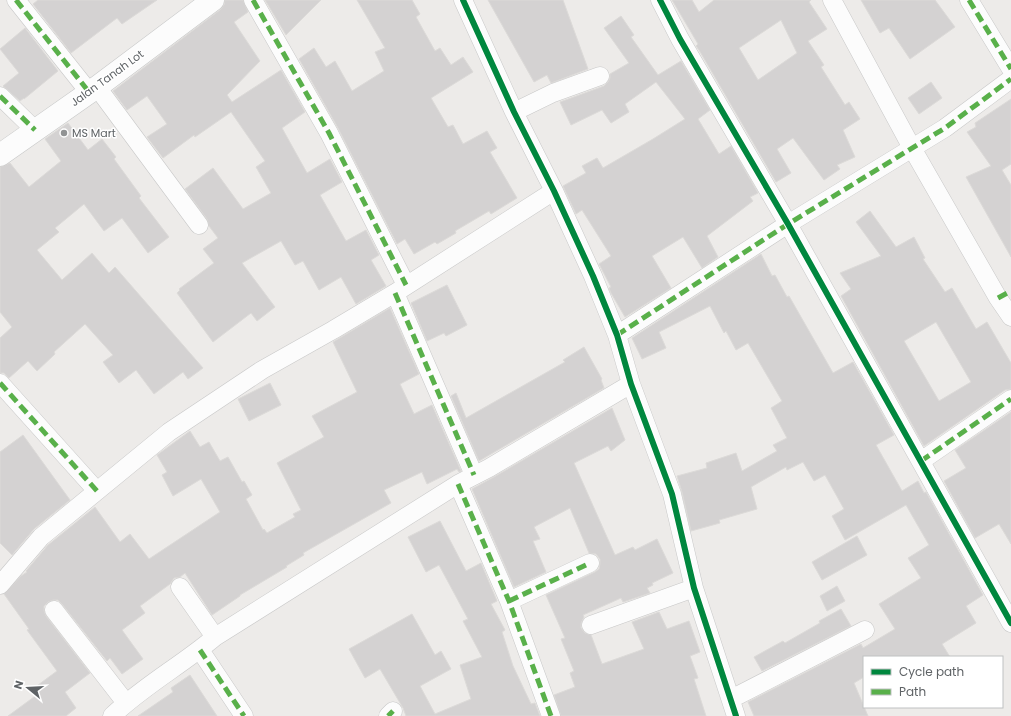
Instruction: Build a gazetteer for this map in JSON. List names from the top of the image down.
{
  "streets": {
    "main road": ["Jalan Tanah Lot"]
  },
  "places": ["MS Mart"],
  "legend": ["Cycle path", "Path"],
  "north": "left"
}
